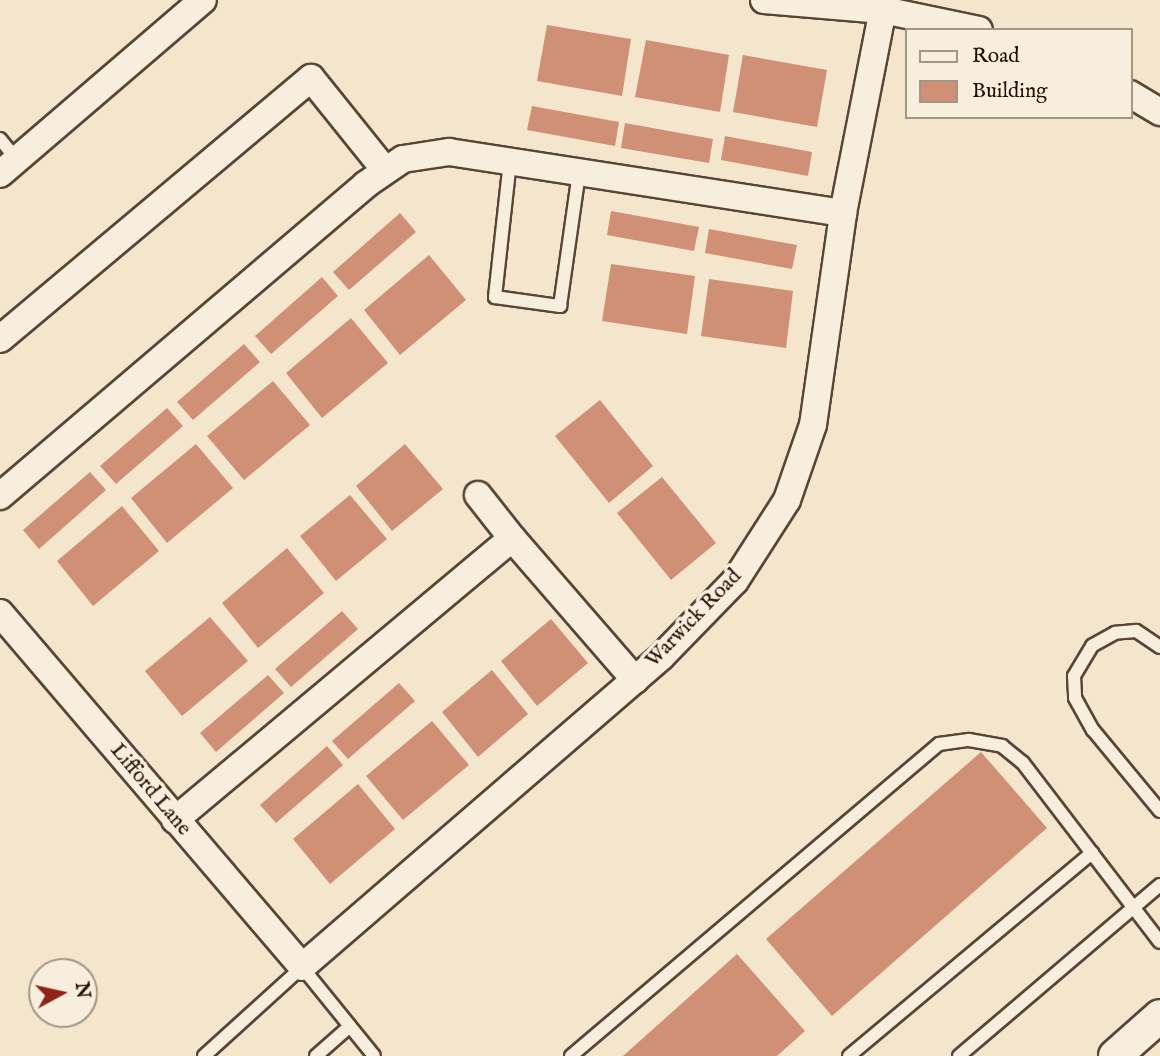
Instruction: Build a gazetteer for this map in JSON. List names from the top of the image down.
{
  "streets": {
    "street": ["Warwick Road", "Lifford Lane"]
  },
  "crossings": [
    ["Warwick Road", "Lifford Lane"]
  ],
  "legend": ["Road", "Building"],
  "north": "right"
}
